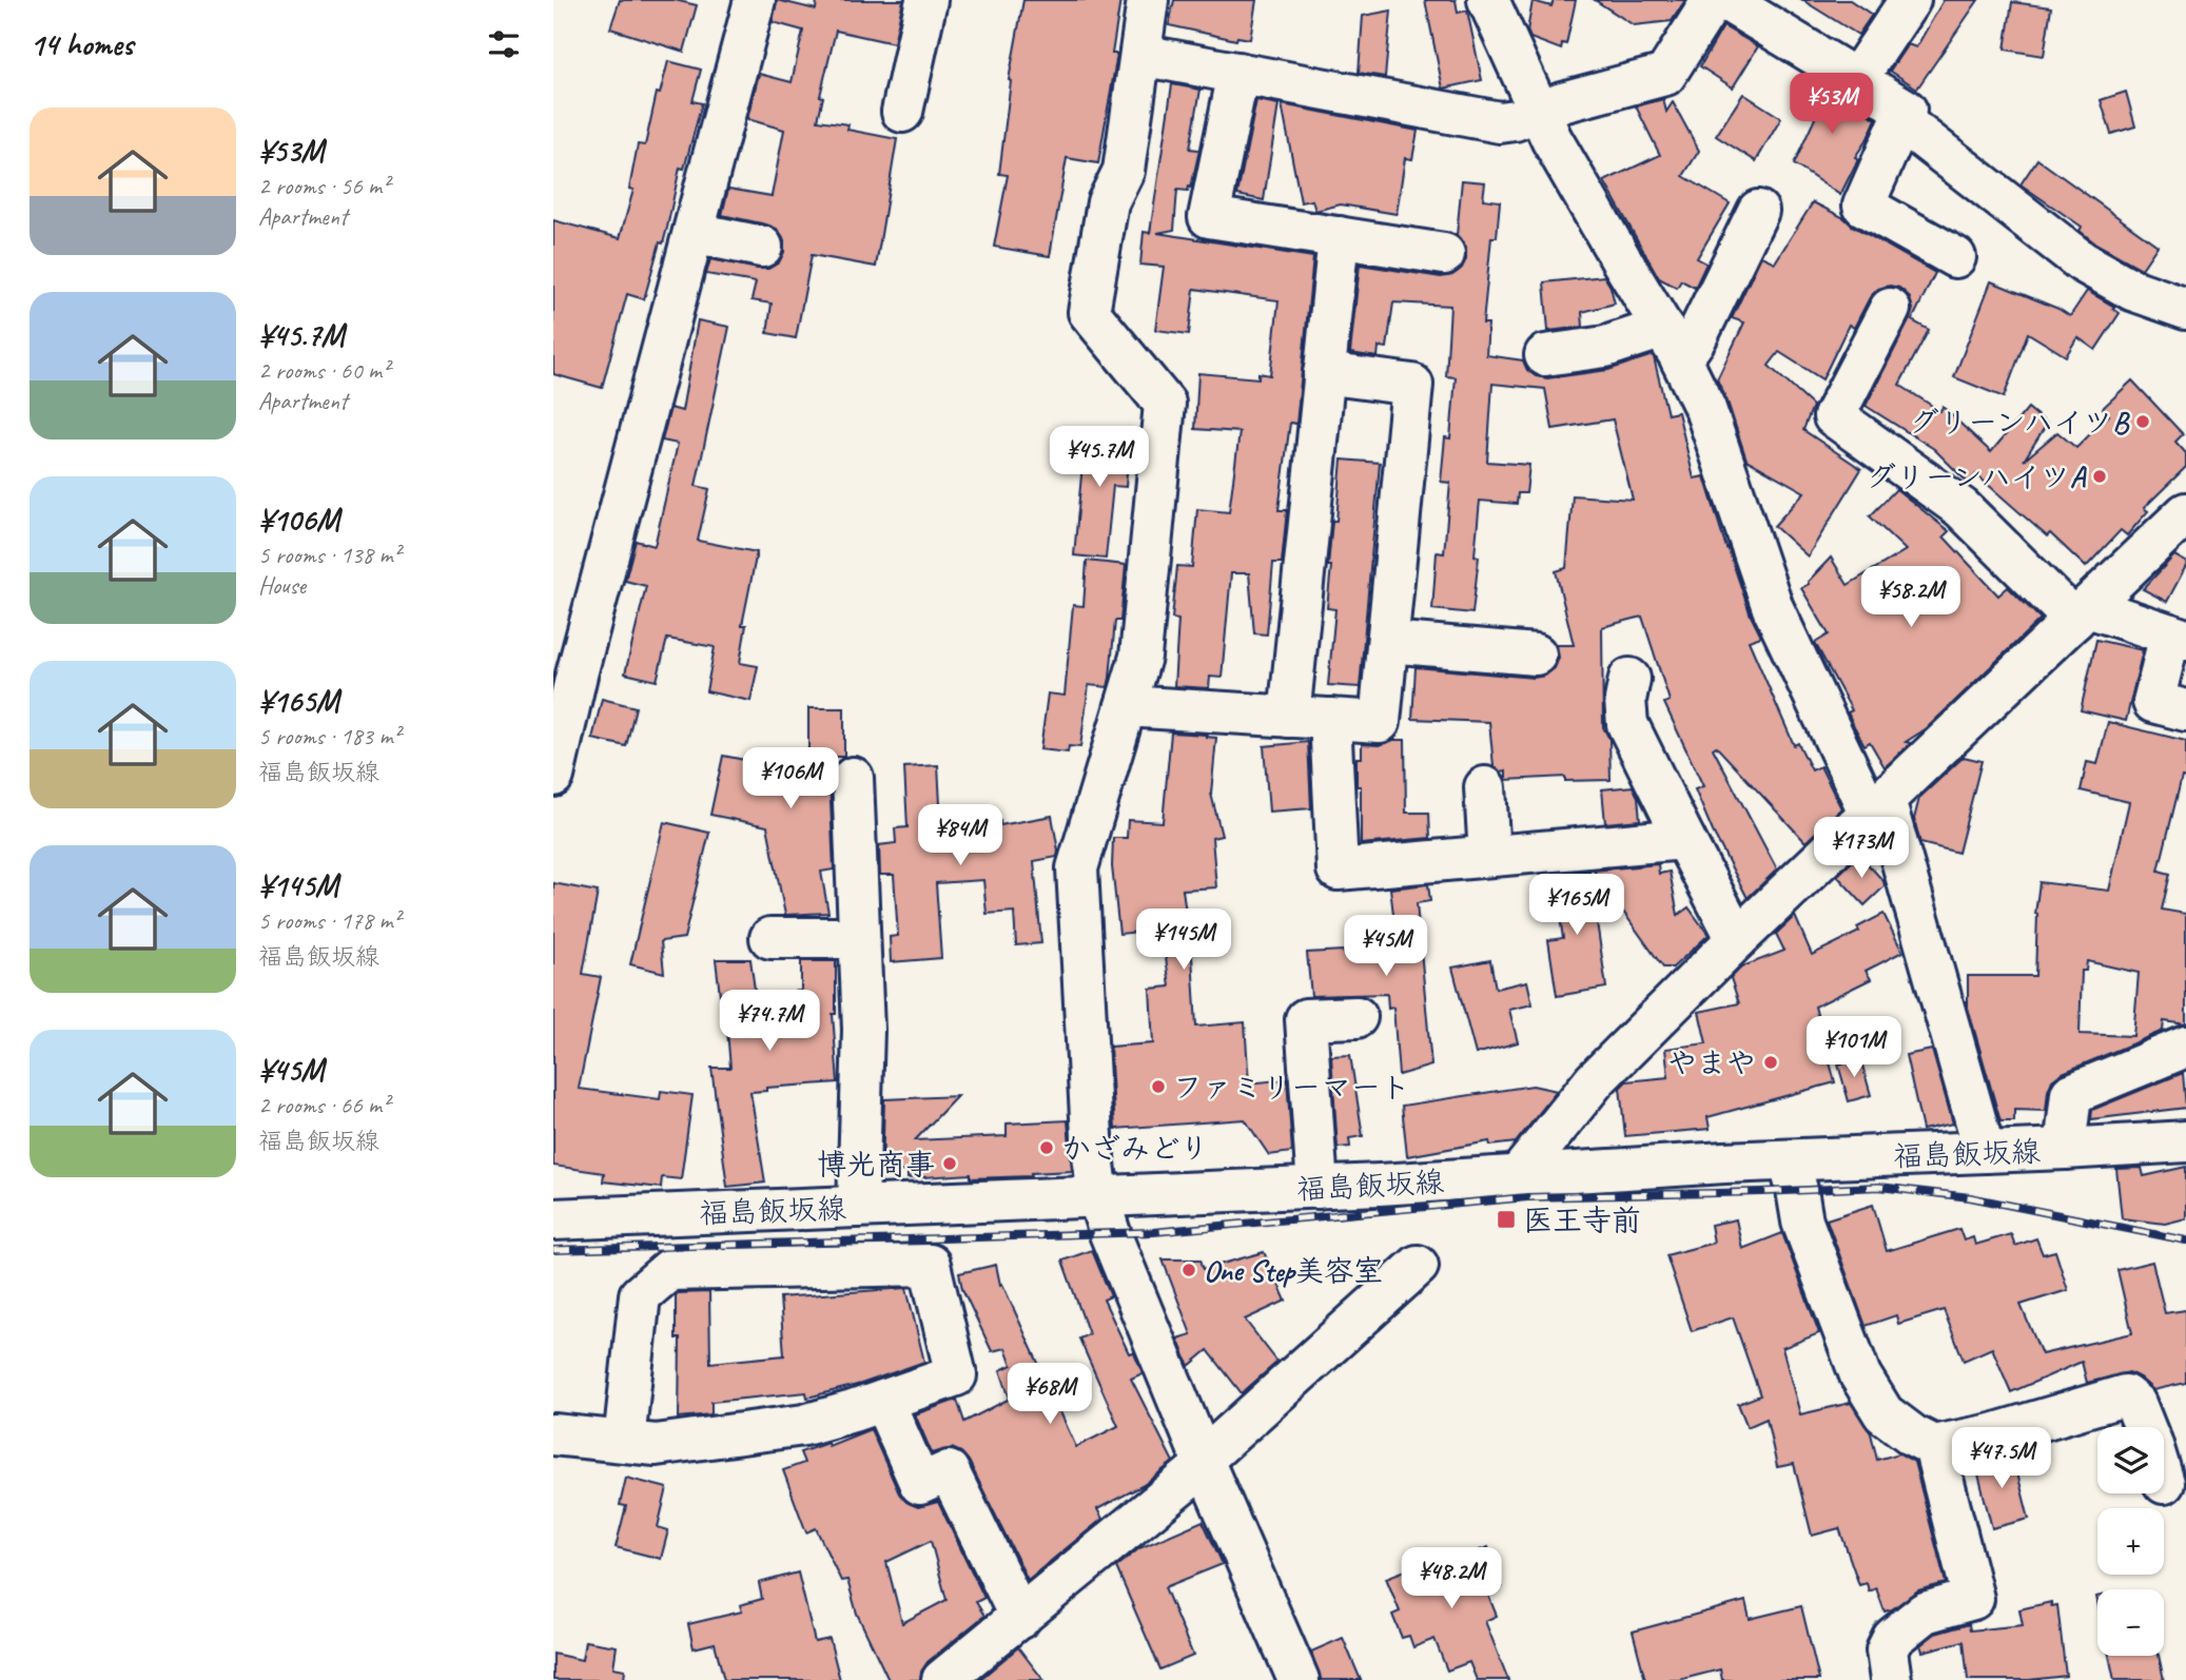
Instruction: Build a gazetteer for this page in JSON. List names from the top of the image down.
{
  "streets": {
    "street": ["福島飯坂線"]
  },
  "places": {
    "other": [
      "グリーンハイツB",
      "グリーンハイツA",
      "やまや",
      "ファミリーマート",
      "かざみどり",
      "博光商事",
      "One Step美容室"
    ],
    "transit": ["医王寺前"]
  },
  "page": {
    "heading": "14 homes",
    "price": [
      "¥53M",
      "¥45.7M",
      "¥58.2M",
      "¥106M",
      "¥84M",
      "¥173M",
      "¥165M",
      "¥145M",
      "¥45M",
      "¥74.7M",
      "¥101M",
      "¥68M",
      "¥47.5M",
      "¥48.2M"
    ],
    "list": [
      {
        "name": "¥53M",
        "note": "2 rooms · 56 m² · Apartment"
      },
      {
        "name": "¥45.7M",
        "note": "2 rooms · 60 m² · Apartment"
      },
      {
        "name": "¥106M",
        "note": "5 rooms · 138 m² · House"
      },
      {
        "name": "¥165M",
        "note": "5 rooms · 183 m² · 福島飯坂線"
      },
      {
        "name": "¥145M",
        "note": "5 rooms · 178 m² · 福島飯坂線"
      },
      {
        "name": "¥45M",
        "note": "2 rooms · 66 m² · 福島飯坂線"
      }
    ],
    "map_buttons": ["+", "−"]
  }
}
